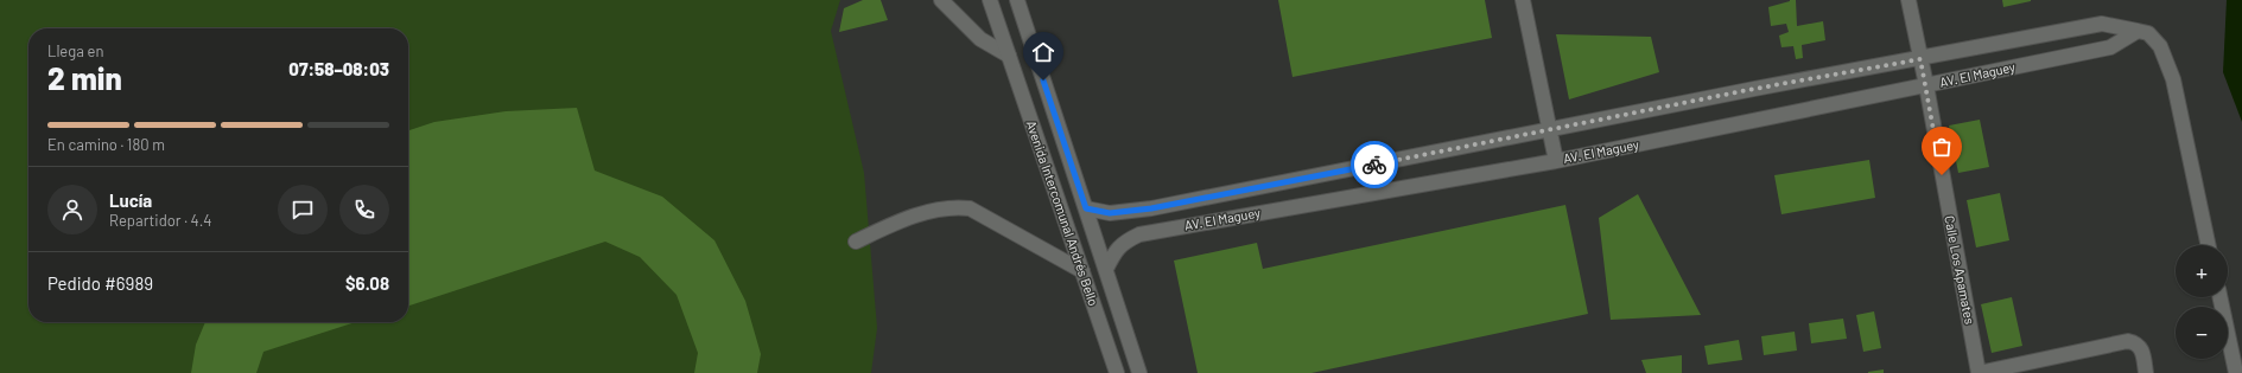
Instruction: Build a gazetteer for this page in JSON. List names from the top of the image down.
{
  "streets": {
    "street": ["AV. El Maguey", "Avenida Intercomunal Andrés Bello", "Calle Los Apamates"]
  },
  "crossings": [
    ["AV. El Maguey", "Avenida Intercomunal Andrés Bello"],
    ["AV. El Maguey", "Calle Los Apamates"]
  ],
  "page": {
    "heading": ["2 min", "Llega en", "07:58–08:03"],
    "panel": [
      "Lucía",
      "Repartidor · 4.4",
      "Pedido #6989",
      "$6.08"
    ],
    "bar": "En camino · 180 m",
    "map_buttons": ["+", "−"]
  }
}
